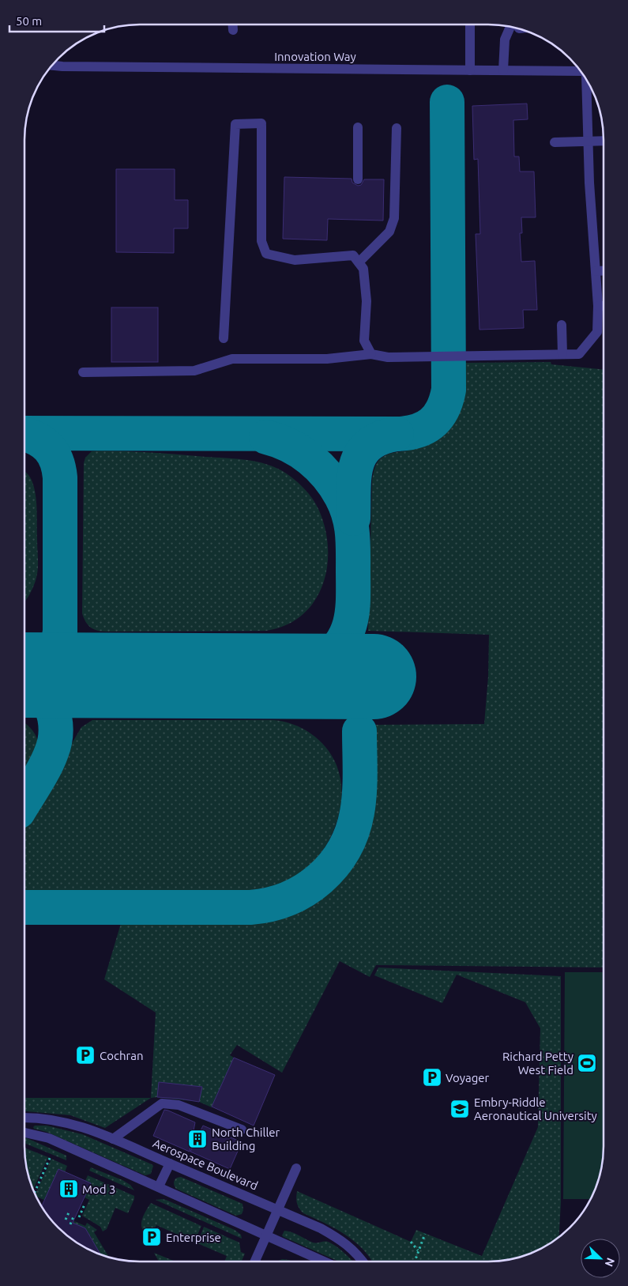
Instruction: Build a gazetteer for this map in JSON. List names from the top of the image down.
{
  "streets": {
    "street": ["Innovation Way", "Aerospace Boulevard"]
  },
  "places": {
    "parking": ["Cochran", "Voyager", "Enterprise"],
    "sports": ["Richard Petty West Field"],
    "school or university": ["Embry-Riddle Aeronautical University"],
    "building": ["North Chiller Building", "Mod 3"]
  },
  "scale_bar": "50 m",
  "north": "bottom right"
}
